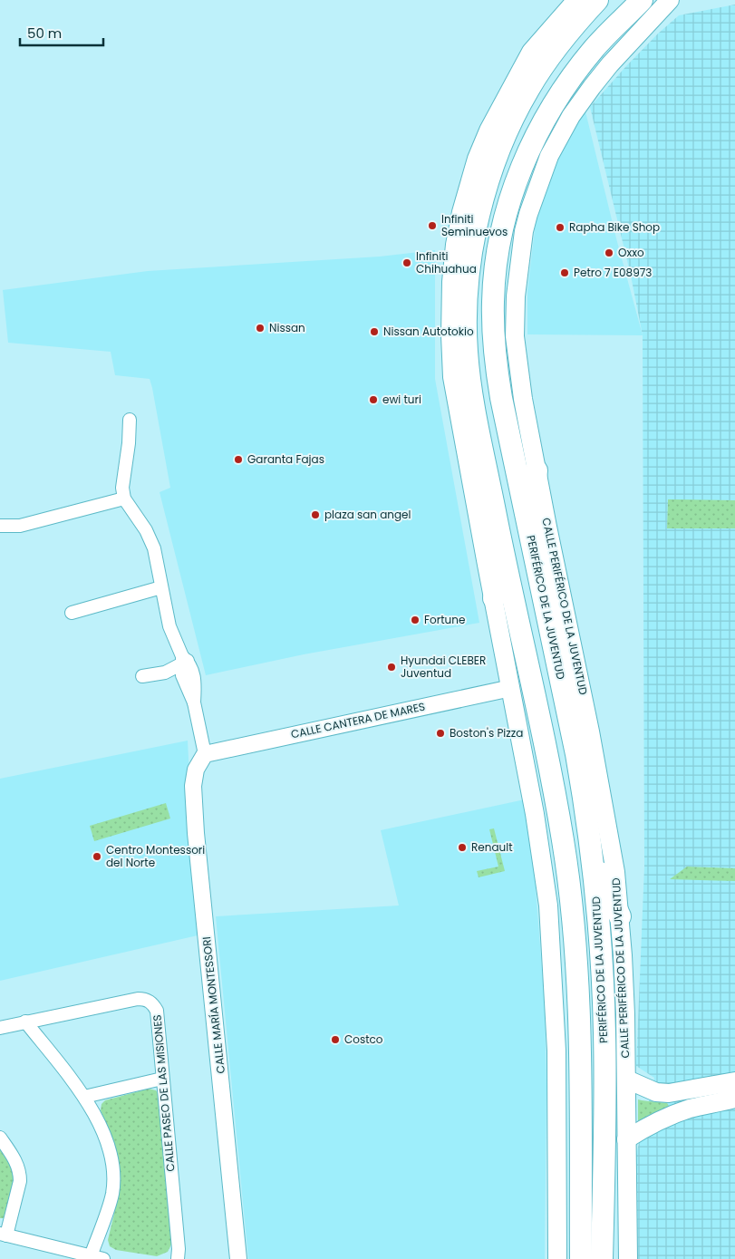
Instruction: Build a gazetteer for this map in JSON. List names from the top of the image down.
{
  "streets": {
    "highway": ["PERIFÉRICO DE LA JUVENTUD"],
    "main road": ["CALLE PERIFÉRICO DE LA JUVENTUD"],
    "street": ["CALLE CANTERA DE MARES", "CALLE MARÍA MONTESSORI", "CALLE PASEO DE LAS MISIONES"]
  },
  "crossings": [
    ["CALLE CANTERA DE MARES", "CALLE MARÍA MONTESSORI"]
  ],
  "places": [
    "Infiniti Seminuevos",
    "Rapha Bike Shop",
    "Oxxo",
    "Infiniti Chihuahua",
    "Petro 7 E08973",
    "Nissan",
    "Nissan Autotokio",
    "ewi turi",
    "Garanta Fajas",
    "plaza san angel",
    "Fortune",
    "Hyundai CLEBER Juventud",
    "Boston's Pizza",
    "Renault",
    "Centro Montessori del Norte",
    "Costco"
  ],
  "scale_bar": "50 m"
}
